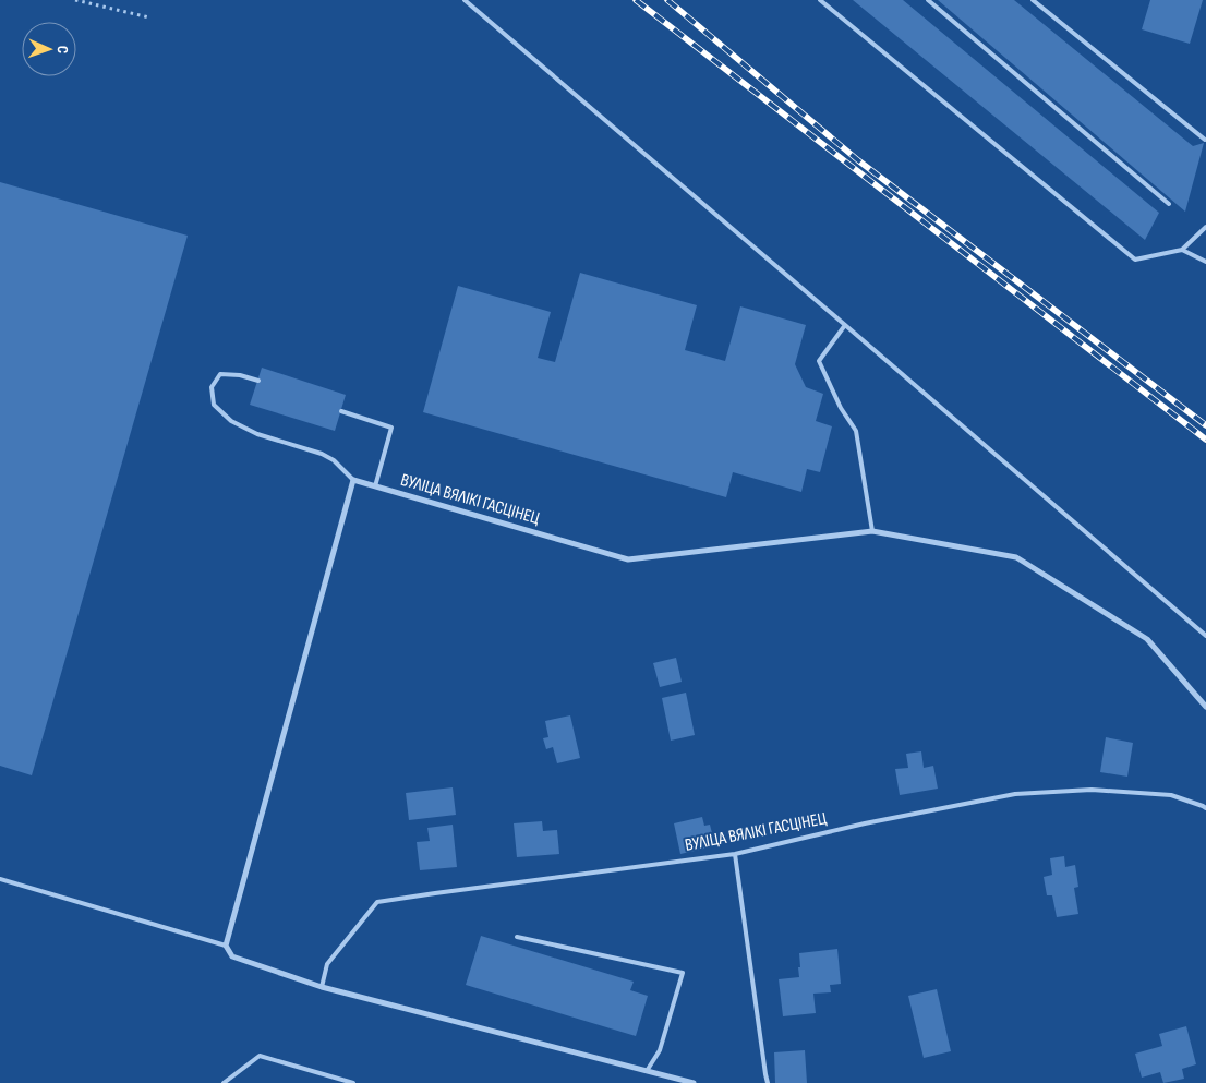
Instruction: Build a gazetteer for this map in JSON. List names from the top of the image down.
{
  "streets": {
    "street": ["ВУЛІЦА ВЯЛІКІ ГАСЦІНЕЦ"]
  },
  "north": "right"
}
